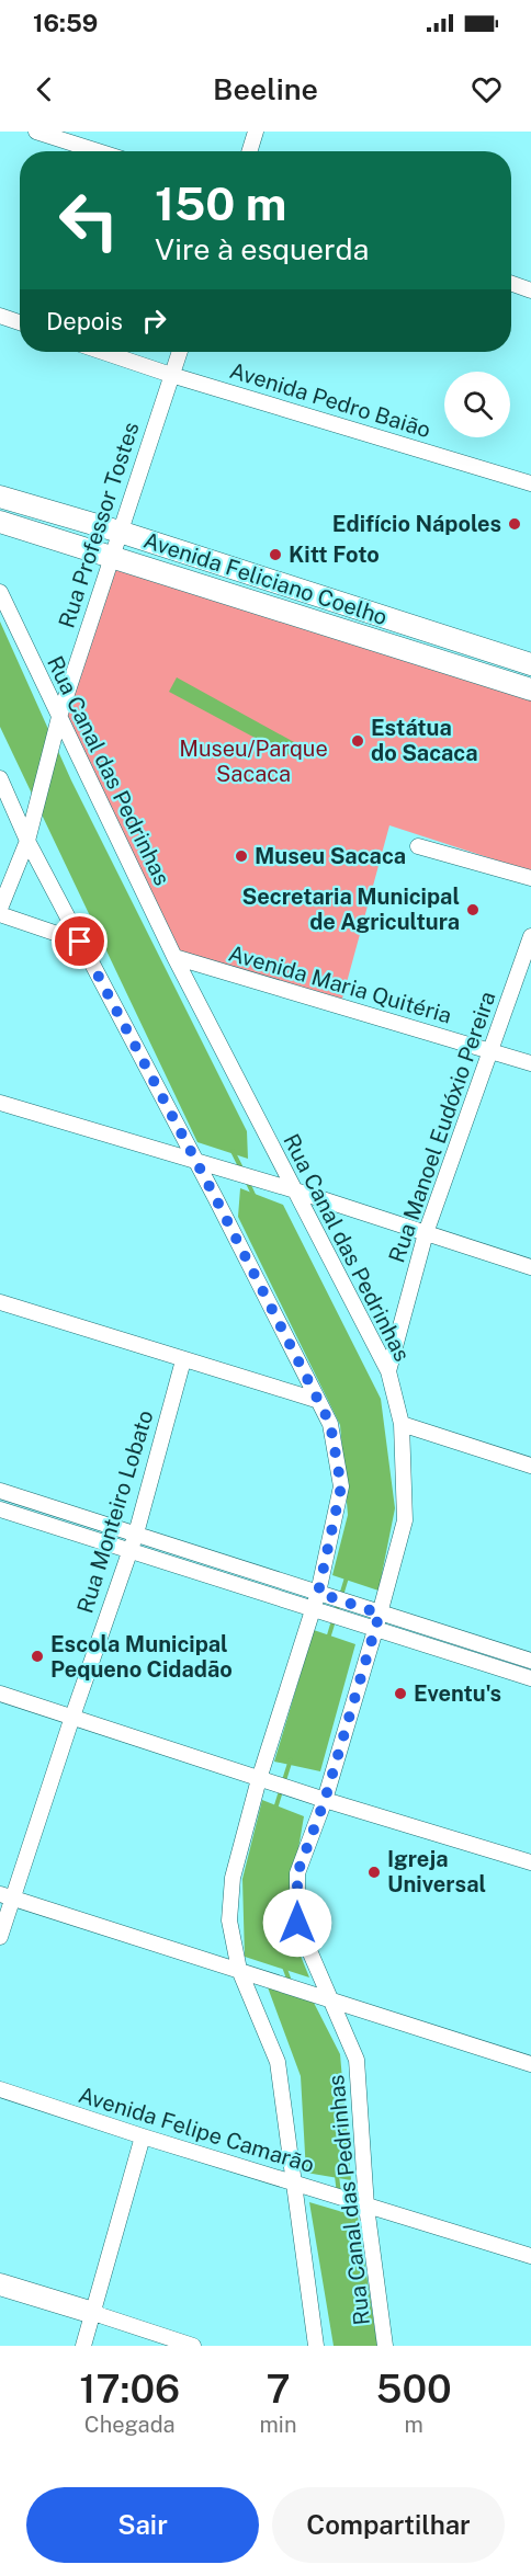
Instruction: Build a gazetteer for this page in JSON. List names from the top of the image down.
{
  "streets": {
    "street": [
      "Avenida Pedro Baião",
      "Rua Professor Tostes",
      "Avenida Feliciano Coelho",
      "Rua Canal das Pedrinhas",
      "Avenida Maria Quitéria",
      "Rua Manoel Eudóxio Pereira",
      "Rua Monteiro Lobato",
      "Avenida Felipe Camarão"
    ]
  },
  "crossings": [
    ["Avenida Pedro Baião", "Rua Professor Tostes"],
    ["Rua Professor Tostes", "Avenida Feliciano Coelho"],
    ["Rua Professor Tostes", "Rua Canal das Pedrinhas"],
    ["Rua Canal das Pedrinhas", "Avenida Maria Quitéria"],
    ["Rua Canal das Pedrinhas", "Rua Manoel Eudóxio Pereira"],
    ["Rua Canal das Pedrinhas", "Avenida Felipe Camarão"],
    ["Avenida Maria Quitéria", "Rua Manoel Eudóxio Pereira"]
  ],
  "parks": ["Museu/Parque Sacaca"],
  "places": [
    "Edifício Nápoles",
    "Kitt Foto",
    "Estátua do Sacaca",
    "Museu Sacaca",
    "Secretaria Municipal de Agricultura",
    "Escola Municipal Pequeno Cidadão",
    "Eventu's",
    "Igreja Universal"
  ],
  "page": {
    "status": "16:59",
    "header": "Beeline",
    "turn": ["150 m", "Vire à esquerda"],
    "then": "Depois",
    "eta": [
      "17:06",
      "Chegada",
      "7",
      "min",
      "500",
      "m"
    ],
    "buttons": ["Sair", "Compartilhar"]
  }
}
